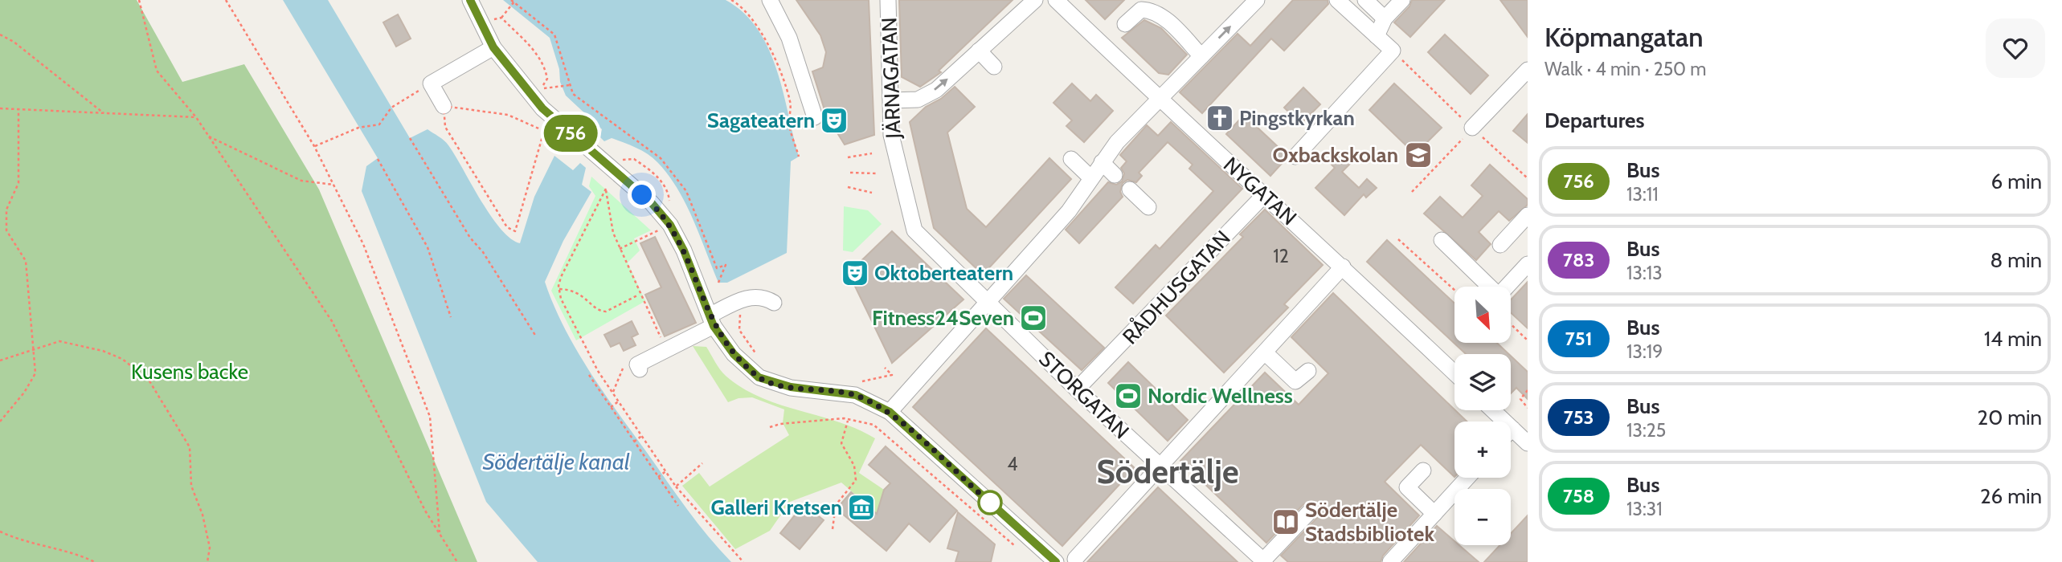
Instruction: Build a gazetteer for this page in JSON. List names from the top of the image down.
{
  "streets": {
    "street": [
      "JÄRNAGATAN",
      "NYGATAN",
      "RÅDHUSGATAN",
      "STORGATAN"
    ]
  },
  "crossings": [
    ["JÄRNAGATAN", "STORGATAN"],
    ["NYGATAN", "RÅDHUSGATAN"],
    ["RÅDHUSGATAN", "STORGATAN"]
  ],
  "districts": ["Södertälje"],
  "water": ["Södertälje kanal"],
  "parks": ["Kusens backe"],
  "places": {
    "church": ["Pingstkyrkan"],
    "theatre": ["Sagateatern", "Oktoberteatern"],
    "school or university": ["Oxbackskolan"],
    "sports": ["Fitness24Seven", "Nordic Wellness"],
    "museum": ["Galleri Kretsen"],
    "library": ["Södertälje Stadsbibliotek"]
  },
  "lines": ["bus line 756"],
  "house_numbers": ["12", "4"],
  "north": "bottom right",
  "page": {
    "on_map": "756",
    "heading": [
      ["Köpmangatan", "Walk · 4 min · 250 m"],
      "Departures"
    ],
    "list": [
      {
        "mark": "756",
        "name": "Bus",
        "note": "13:11",
        "value": "6 min"
      },
      {
        "mark": "783",
        "name": "Bus",
        "note": "13:13",
        "value": "8 min"
      },
      {
        "mark": "751",
        "name": "Bus",
        "note": "13:19",
        "value": "14 min"
      },
      {
        "mark": "753",
        "name": "Bus",
        "note": "13:25",
        "value": "20 min"
      },
      {
        "mark": "758",
        "name": "Bus",
        "note": "13:31",
        "value": "26 min"
      }
    ],
    "map_buttons": ["+", "−"]
  }
}
